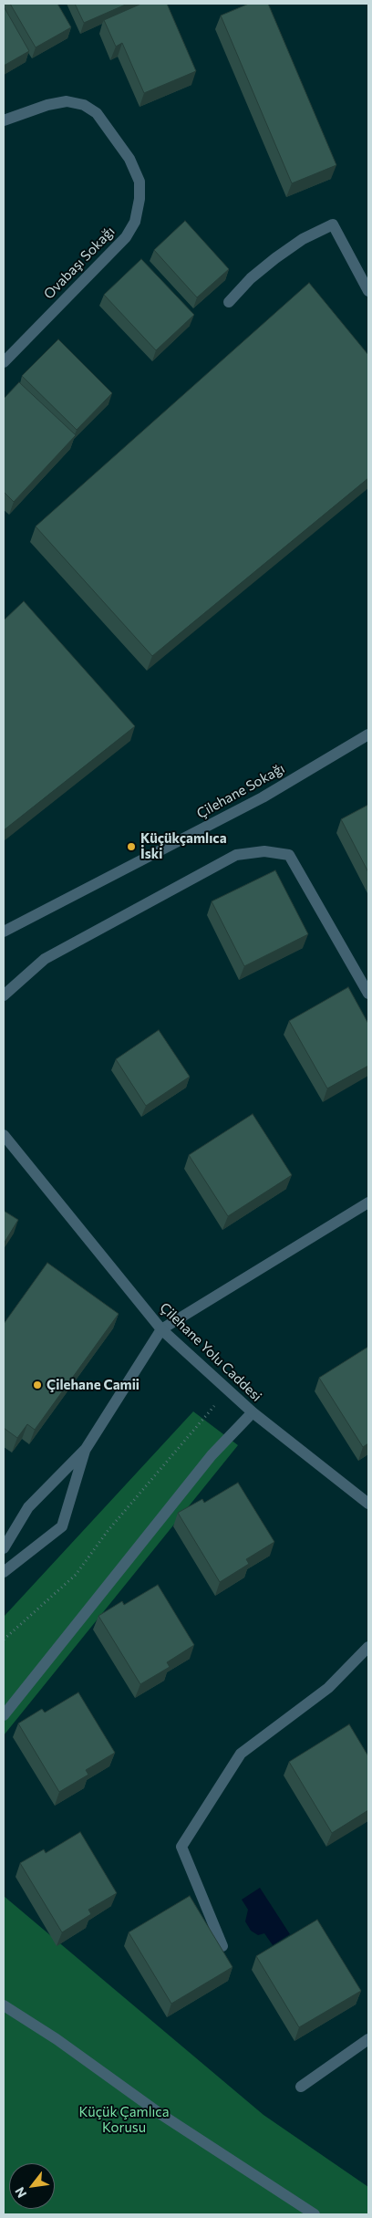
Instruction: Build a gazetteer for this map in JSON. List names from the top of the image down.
{
  "streets": {
    "street": ["Ovabaşı Sokağı", "Çilehane Sokağı", "Çilehane Yolu Caddesi"]
  },
  "parks": ["Küçük Çamlıca Korusu"],
  "places": ["Küçükçamlıca İski", "Çilehane Camii"],
  "north": "bottom left"
}
